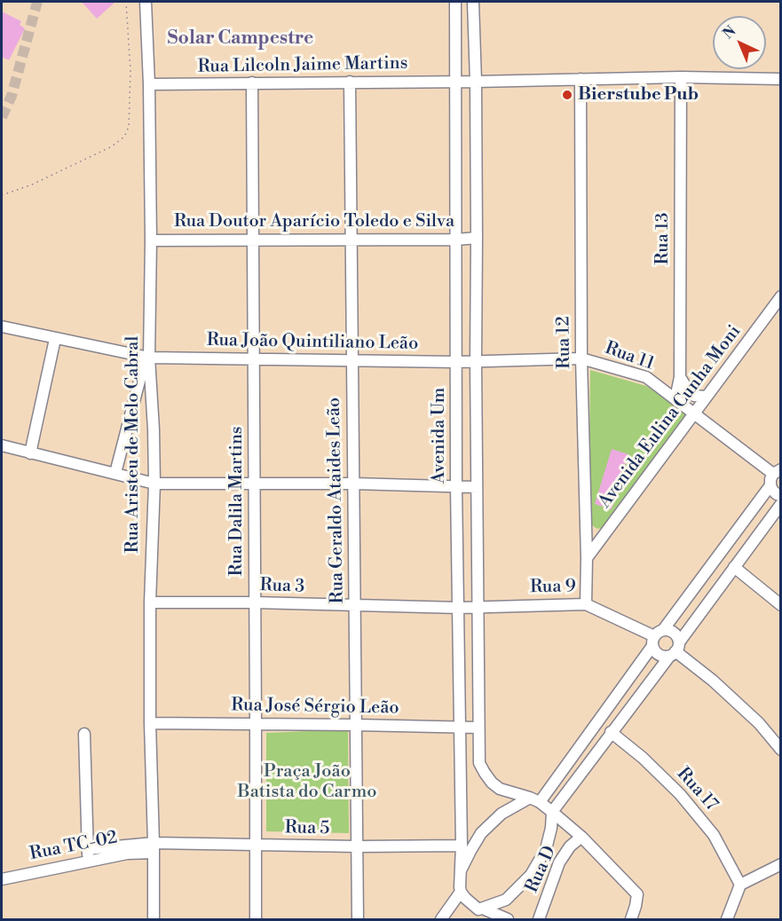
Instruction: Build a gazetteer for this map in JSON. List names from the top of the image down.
{
  "streets": {
    "street": [
      "Rua Lilcoln Jaime Martins",
      "Rua Doutor Aparício Toledo e Silva",
      "Rua 13",
      "Rua João Quintiliano Leão",
      "Rua 12",
      "Rua 11",
      "Avenida Eulina Cunha Moni",
      "Avenida Um",
      "Rua Aristeu de Melo Cabral",
      "Rua Geraldo Ataides Leão",
      "Rua Dalila Martins",
      "Rua 3",
      "Rua 9",
      "Rua José Sérgio Leão",
      "Rua 17",
      "Rua 5",
      "Rua TC-02",
      "Rua D"
    ]
  },
  "crossings": [
    ["Rua Lilcoln Jaime Martins", "Avenida Um"],
    ["Rua Lilcoln Jaime Martins", "Rua Aristeu de Melo Cabral"],
    ["Rua Lilcoln Jaime Martins", "Rua Geraldo Ataides Leão"],
    ["Rua Lilcoln Jaime Martins", "Rua Dalila Martins"],
    ["Rua Doutor Aparício Toledo e Silva", "Avenida Um"],
    ["Rua Doutor Aparício Toledo e Silva", "Rua Aristeu de Melo Cabral"],
    ["Rua Doutor Aparício Toledo e Silva", "Rua Geraldo Ataides Leão"],
    ["Rua Doutor Aparício Toledo e Silva", "Rua Dalila Martins"],
    ["Rua 13", "Rua 11"],
    ["Rua João Quintiliano Leão", "Rua 11"],
    ["Rua João Quintiliano Leão", "Avenida Um"],
    ["Rua João Quintiliano Leão", "Rua Aristeu de Melo Cabral"],
    ["Rua João Quintiliano Leão", "Rua Geraldo Ataides Leão"],
    ["Rua João Quintiliano Leão", "Rua Dalila Martins"],
    ["Rua 12", "Rua 11"],
    ["Rua 12", "Avenida Eulina Cunha Moni"],
    ["Rua 12", "Rua 9"],
    ["Rua 11", "Avenida Eulina Cunha Moni"],
    ["Rua 11", "Avenida Um"],
    ["Avenida Um", "Rua 3"],
    ["Avenida Um", "Rua 9"],
    ["Avenida Um", "Rua José Sérgio Leão"],
    ["Avenida Um", "Rua 5"],
    ["Avenida Um", "Rua D"],
    ["Rua Aristeu de Melo Cabral", "Rua 3"],
    ["Rua Aristeu de Melo Cabral", "Rua José Sérgio Leão"],
    ["Rua Aristeu de Melo Cabral", "Rua 5"],
    ["Rua Aristeu de Melo Cabral", "Rua TC-02"],
    ["Rua Geraldo Ataides Leão", "Rua 3"],
    ["Rua Geraldo Ataides Leão", "Rua José Sérgio Leão"],
    ["Rua Geraldo Ataides Leão", "Rua 5"],
    ["Rua Dalila Martins", "Rua 3"],
    ["Rua Dalila Martins", "Rua José Sérgio Leão"],
    ["Rua Dalila Martins", "Rua 5"],
    ["Rua 3", "Rua 9"],
    ["Rua 5", "Rua TC-02"]
  ],
  "districts": ["Solar Campestre"],
  "parks": ["Praça João Batista do Carmo"],
  "places": ["Bierstube Pub"],
  "north": "top left"
}
